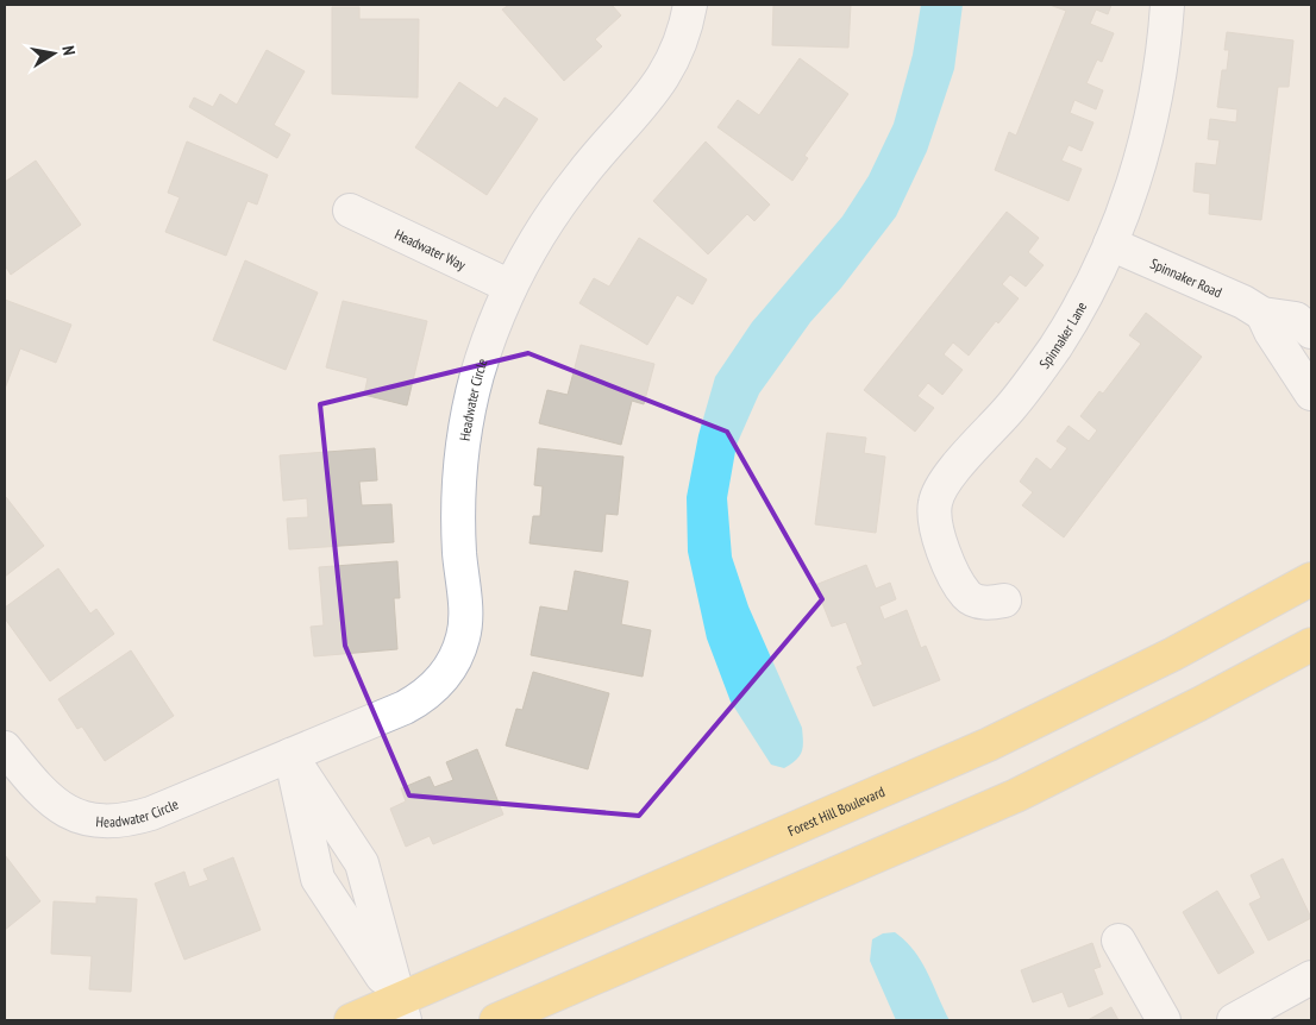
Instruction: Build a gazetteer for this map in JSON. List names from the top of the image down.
{
  "streets": {
    "main road": ["Forest Hill Boulevard"],
    "street": [
      "Headwater Way",
      "Spinnaker Road",
      "Spinnaker Lane",
      "Headwater Circle"
    ]
  },
  "crossings": [
    ["Headwater Way", "Headwater Circle"],
    ["Spinnaker Road", "Spinnaker Lane"]
  ],
  "north": "right"
}
